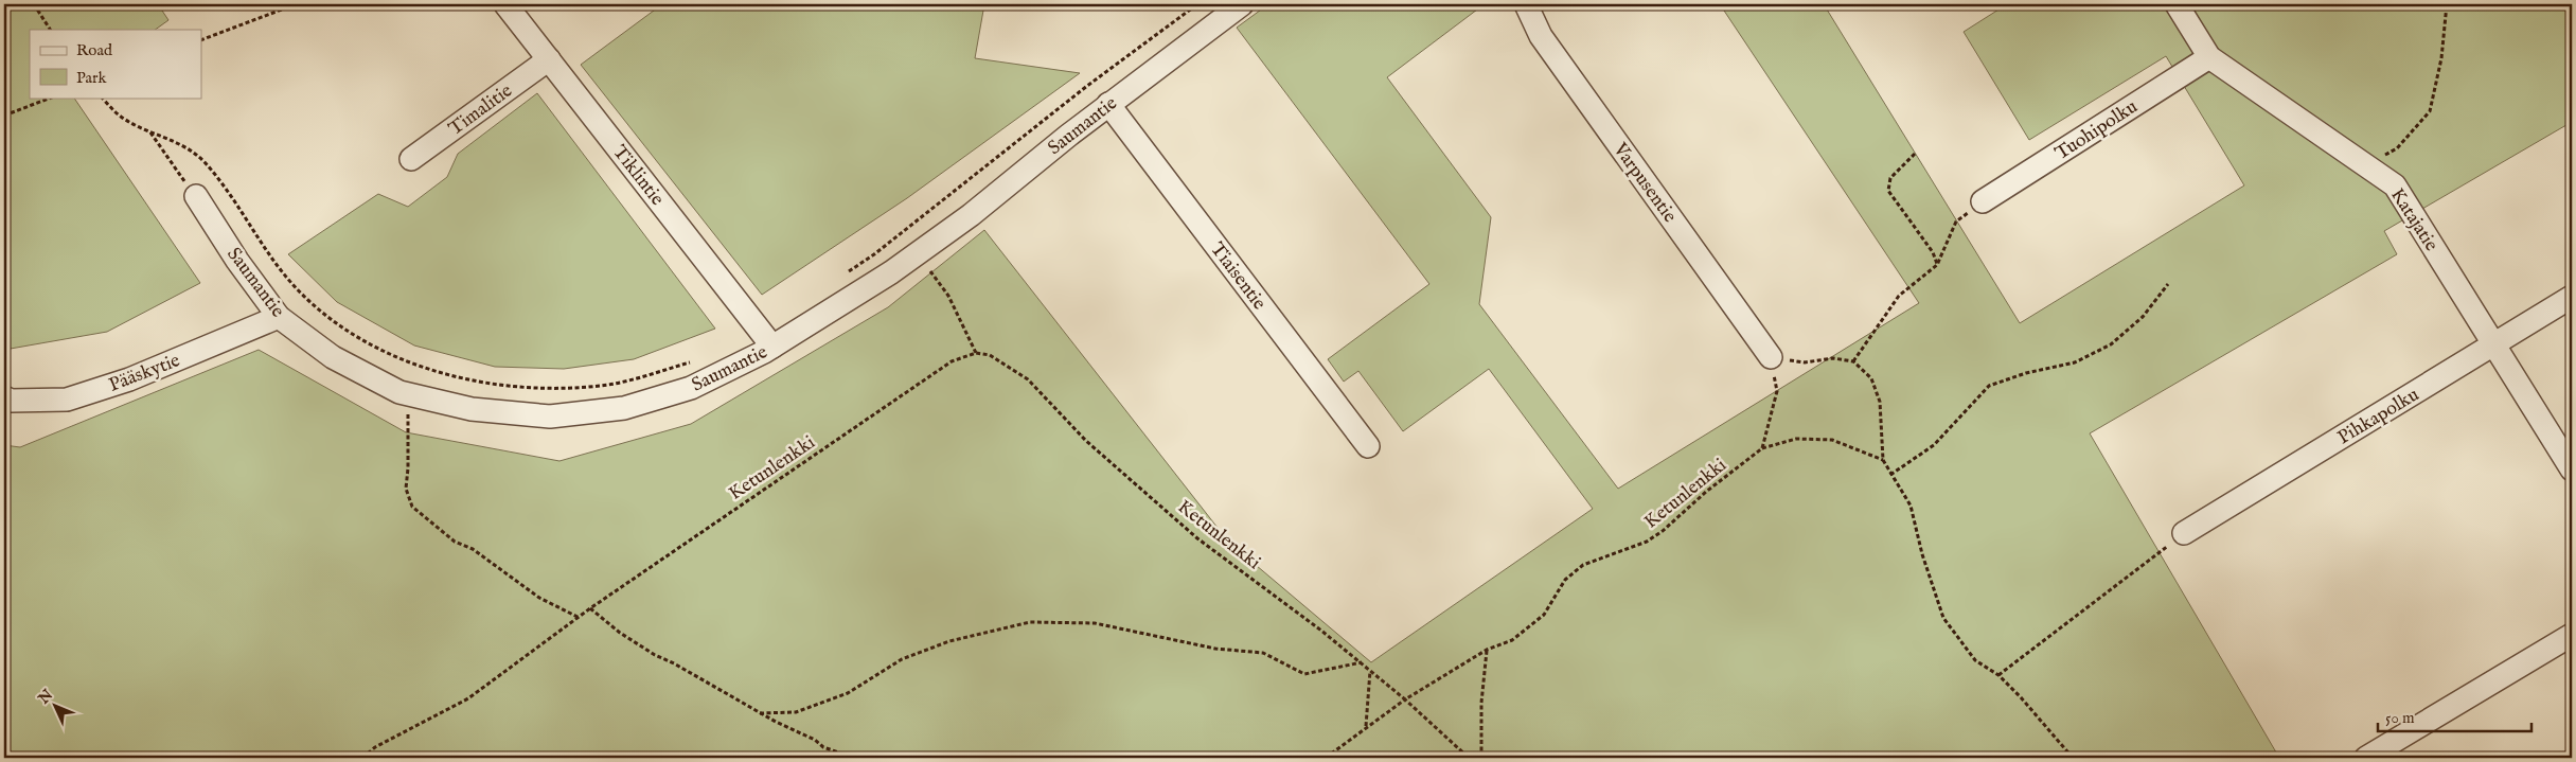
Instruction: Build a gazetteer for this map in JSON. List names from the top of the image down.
{
  "streets": {
    "street": [
      "Timalitie",
      "Saumantie",
      "Tuohipolku",
      "Tiklintie",
      "Varpusentie",
      "Katajatie",
      "Tiaisentie",
      "Pääskytie",
      "Pihkapolku"
    ],
    "path": ["Ketunlenkki"]
  },
  "crossings": [
    ["Timalitie", "Tiklintie"],
    ["Saumantie", "Tiklintie"],
    ["Saumantie", "Tiaisentie"],
    ["Saumantie", "Pääskytie"],
    ["Tuohipolku", "Katajatie"],
    ["Katajatie", "Pihkapolku"]
  ],
  "legend": ["Road", "Park"],
  "scale_bar": "50 m",
  "north": "top left"
}
